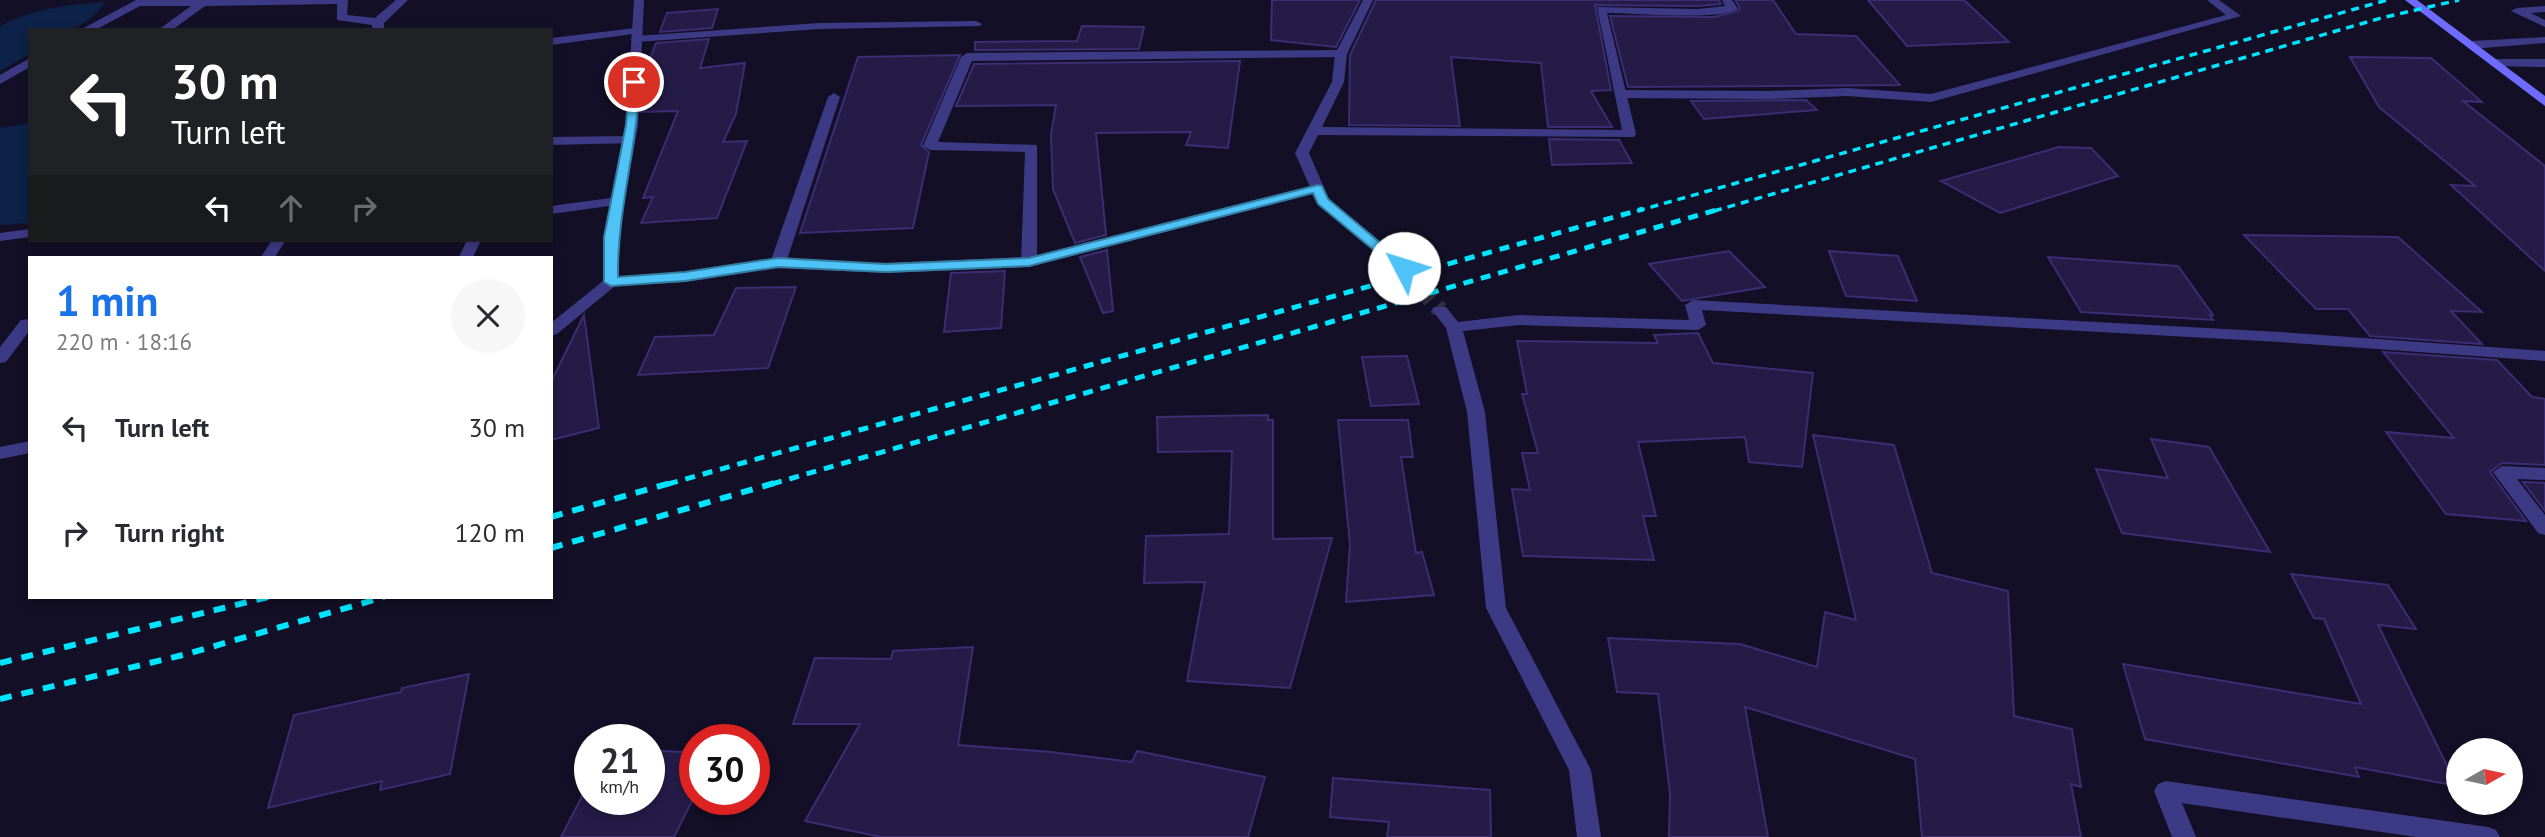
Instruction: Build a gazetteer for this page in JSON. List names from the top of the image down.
{
  "north": "right",
  "page": {
    "turn": ["30 m", "Turn left"],
    "heading": ["1 min", "220 m · 18:16"],
    "list": [
      {
        "name": "Turn left",
        "value": "30 m"
      },
      {
        "name": "Turn right",
        "value": "120 m"
      }
    ],
    "speed": "21 km/h",
    "limit": "30"
  }
}
